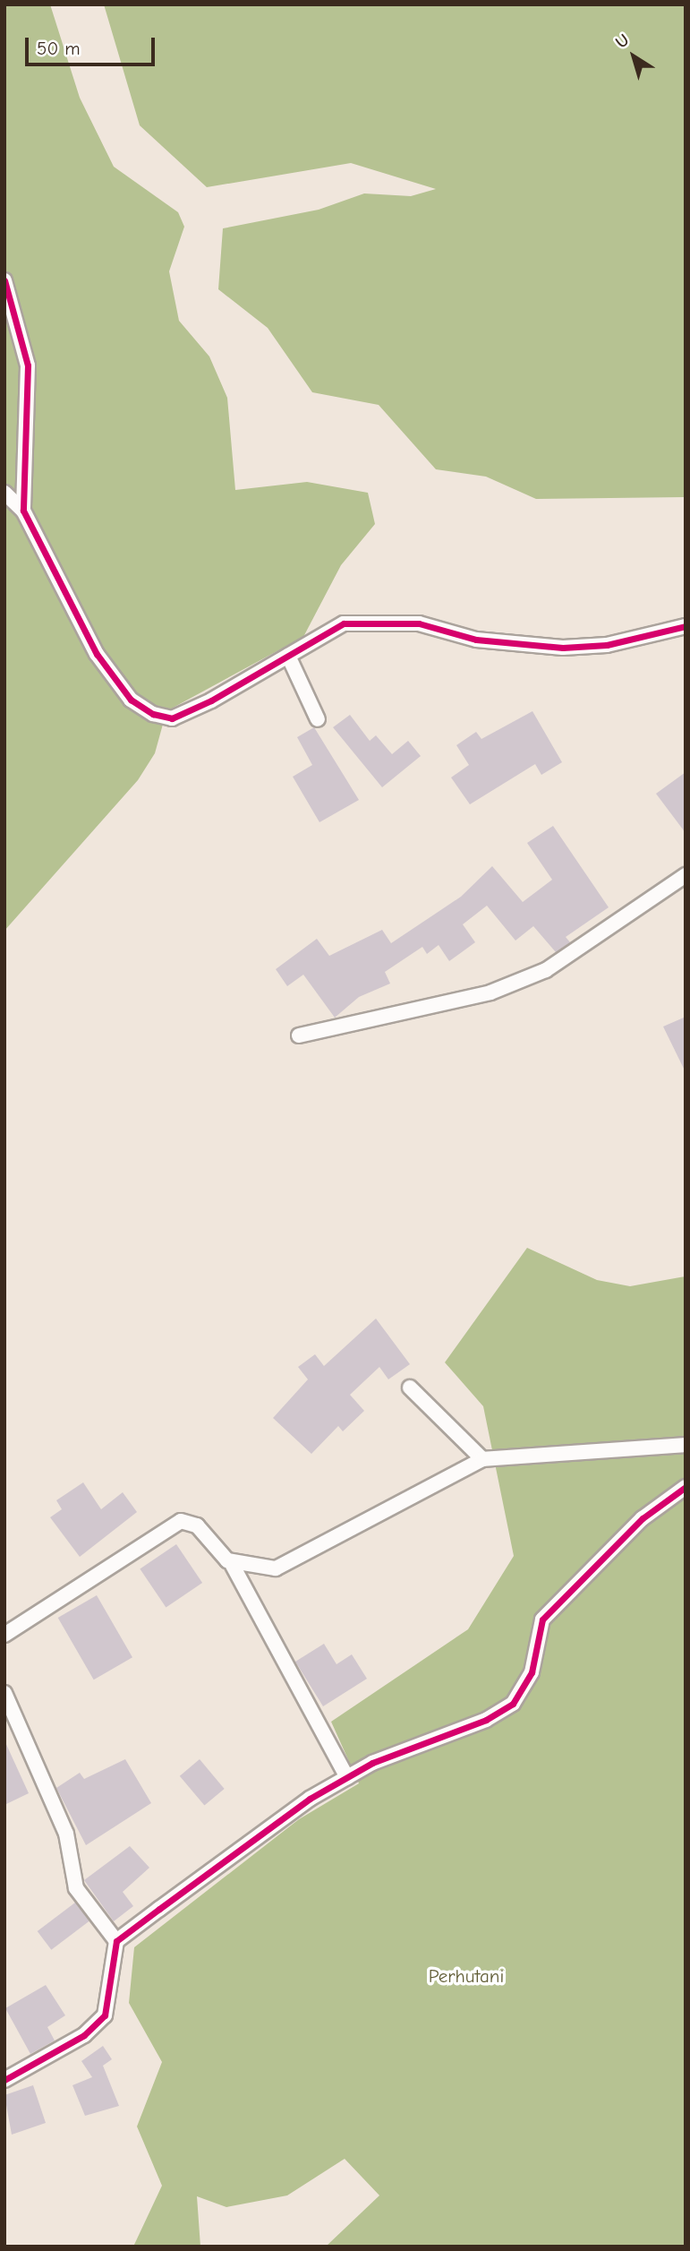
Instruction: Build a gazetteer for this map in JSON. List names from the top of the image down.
{
  "parks": ["Perhutani"],
  "scale_bar": "50 m",
  "north": "top left"
}
